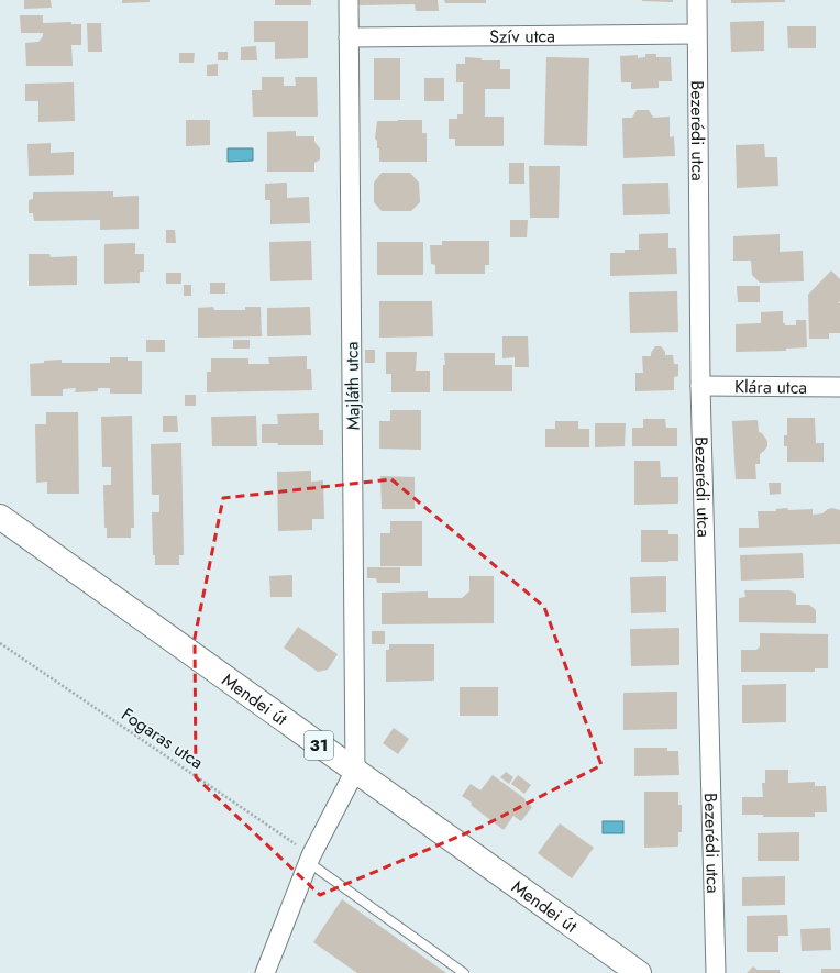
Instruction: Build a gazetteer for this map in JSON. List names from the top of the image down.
{
  "streets": {
    "main road": ["Mendei út", "31"],
    "street": [
      "Szív utca",
      "Bezerédi utca",
      "Majláth utca",
      "Klára utca"
    ],
    "path": ["Fogaras utca"]
  },
  "crossings": [
    ["Szív utca", "Bezerédi utca"],
    ["Szív utca", "Majláth utca"],
    ["Bezerédi utca", "Klára utca"],
    ["Majláth utca", "Mendei út"]
  ]
}
